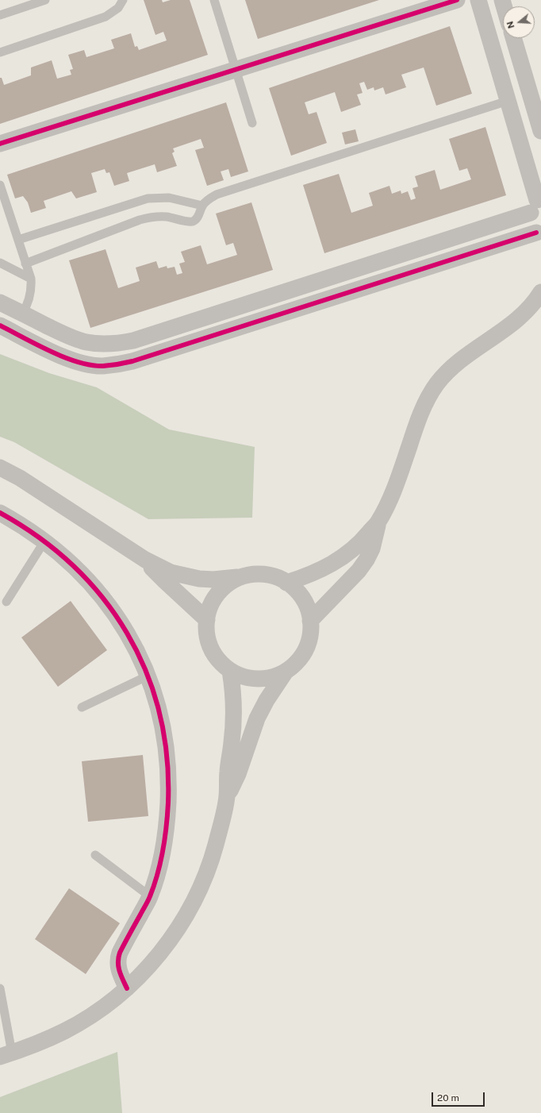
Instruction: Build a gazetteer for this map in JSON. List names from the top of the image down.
{
  "scale_bar": "20 m",
  "north": "left"
}
